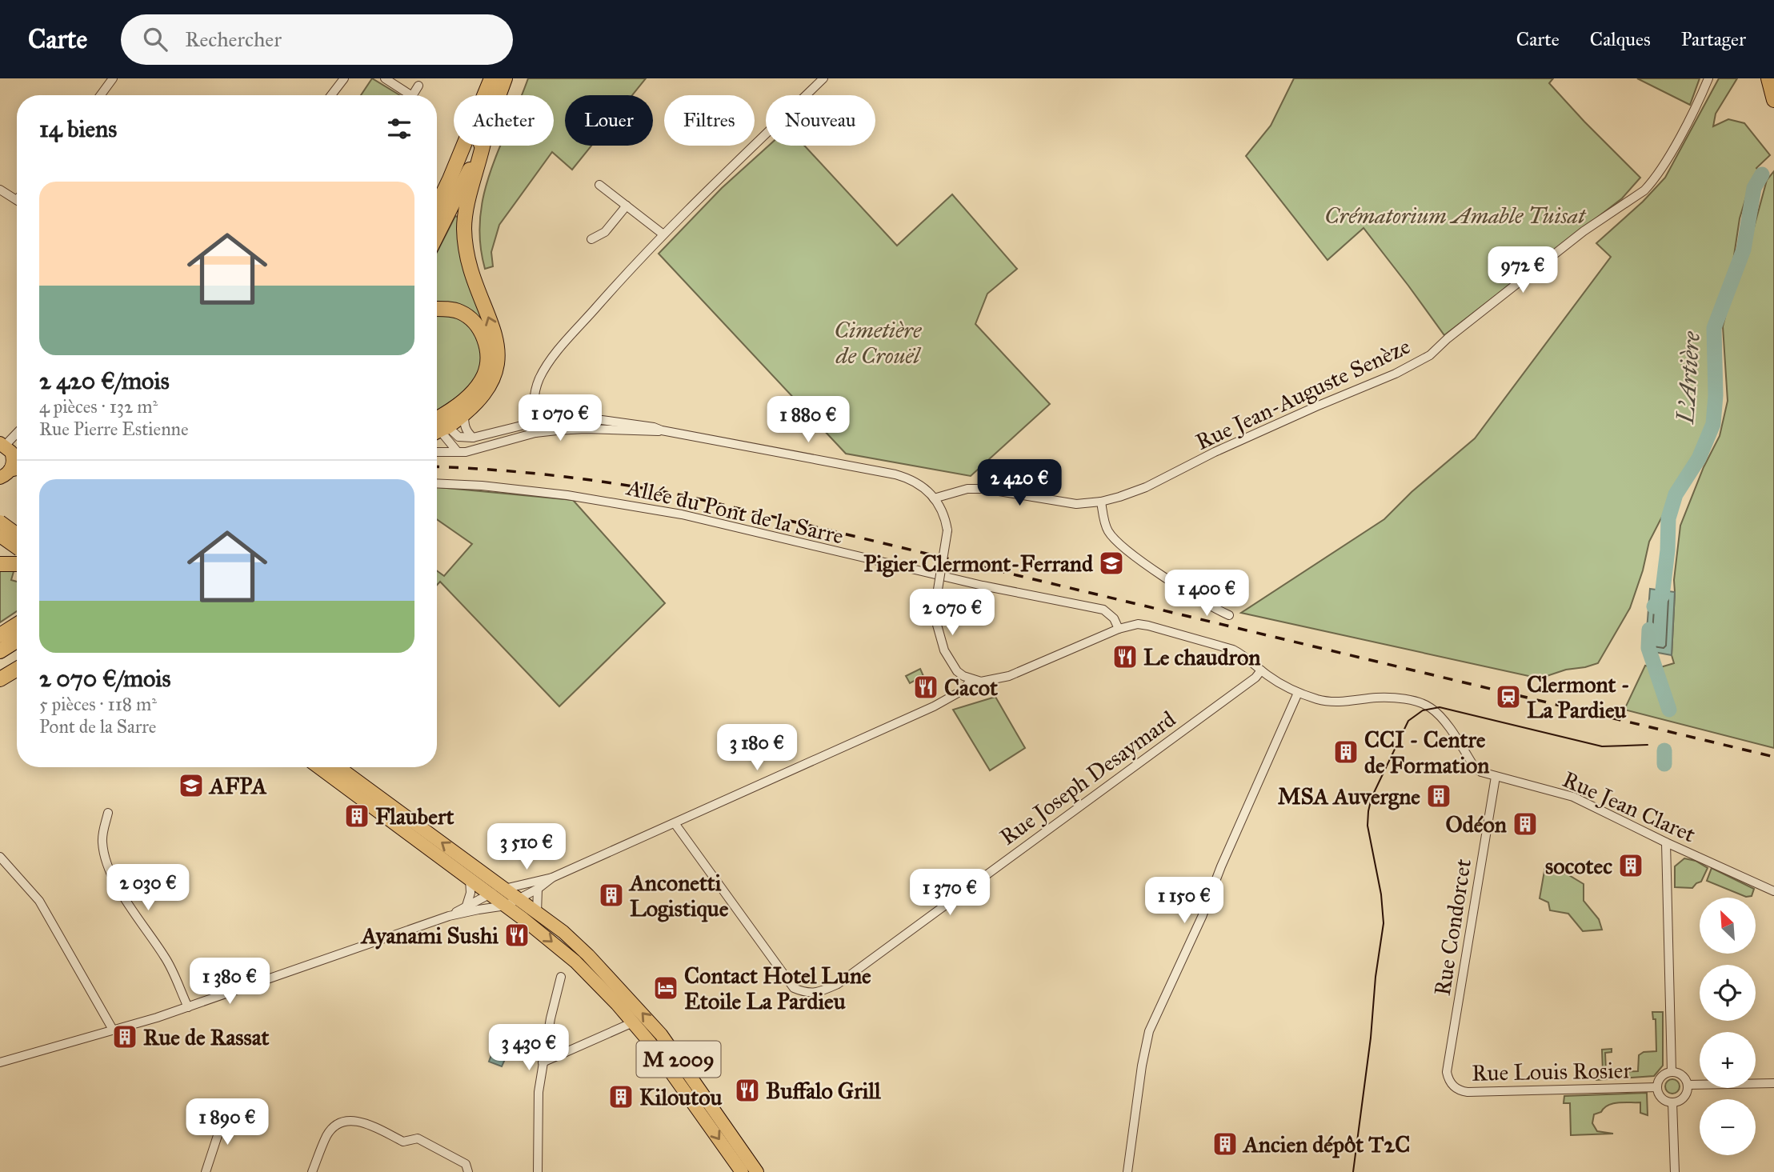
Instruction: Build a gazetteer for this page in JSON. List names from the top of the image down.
{
  "streets": {
    "main road": ["M 2009"],
    "street": [
      "Rue Jean-Auguste Senèze",
      "Allée du Pont de la Sarre",
      "Rue Joseph Desaymard",
      "Rue Jean Claret",
      "Rue Condorcet",
      "Rue Louis Rosier"
    ]
  },
  "crossings": [
    ["Allée du Pont de la Sarre", "Rue Jean Claret"],
    ["Rue Joseph Desaymard", "Rue Jean Claret"],
    ["Rue Jean Claret", "Rue Condorcet"],
    ["Rue Condorcet", "Rue Louis Rosier"]
  ],
  "water": ["L'Artière"],
  "parks": ["Crématorium Amable Tuisat", "Cimetière de Crouël"],
  "places": {
    "school or university": ["Pigier Clermont-Ferrand", "AFPA"],
    "restaurant": [
      "Le chaudron",
      "Cacot",
      "Ayanami Sushi",
      "Buffalo Grill"
    ],
    "station": ["Clermont - La Pardieu"],
    "building": [
      "CCI - Centre de Formation",
      "MSA Auvergne",
      "Flaubert",
      "Odéon",
      "socotec",
      "Anconetti Logistique",
      "Rue de Rassat",
      "Kiloutou",
      "Ancien dépôt T2C"
    ],
    "hotel": ["Contact Hotel Lune Etoile La Pardieu"]
  },
  "north": "top left",
  "page": {
    "header": "Carte",
    "search": "Rechercher",
    "nav": ["Carte", "Calques", "Partager"],
    "chip": [
      "Acheter",
      "Louer",
      "Filtres",
      "Nouveau"
    ],
    "heading": "14 biens",
    "list": [
      {
        "name": "2 420 €/mois",
        "note": "4 pièces · 132 m² · Rue Pierre Estienne"
      },
      {
        "name": "2 070 €/mois",
        "note": "5 pièces · 118 m² · Pont de la Sarre"
      }
    ],
    "price": [
      "972 €",
      "1 070 €",
      "1 880 €",
      "2 420 €",
      "1 400 €",
      "2 070 €",
      "3 180 €",
      "3 510 €",
      "2 030 €",
      "1 370 €",
      "1 150 €",
      "1 380 €",
      "3 430 €",
      "1 890 €"
    ],
    "map_buttons": ["+", "−"]
  }
}
